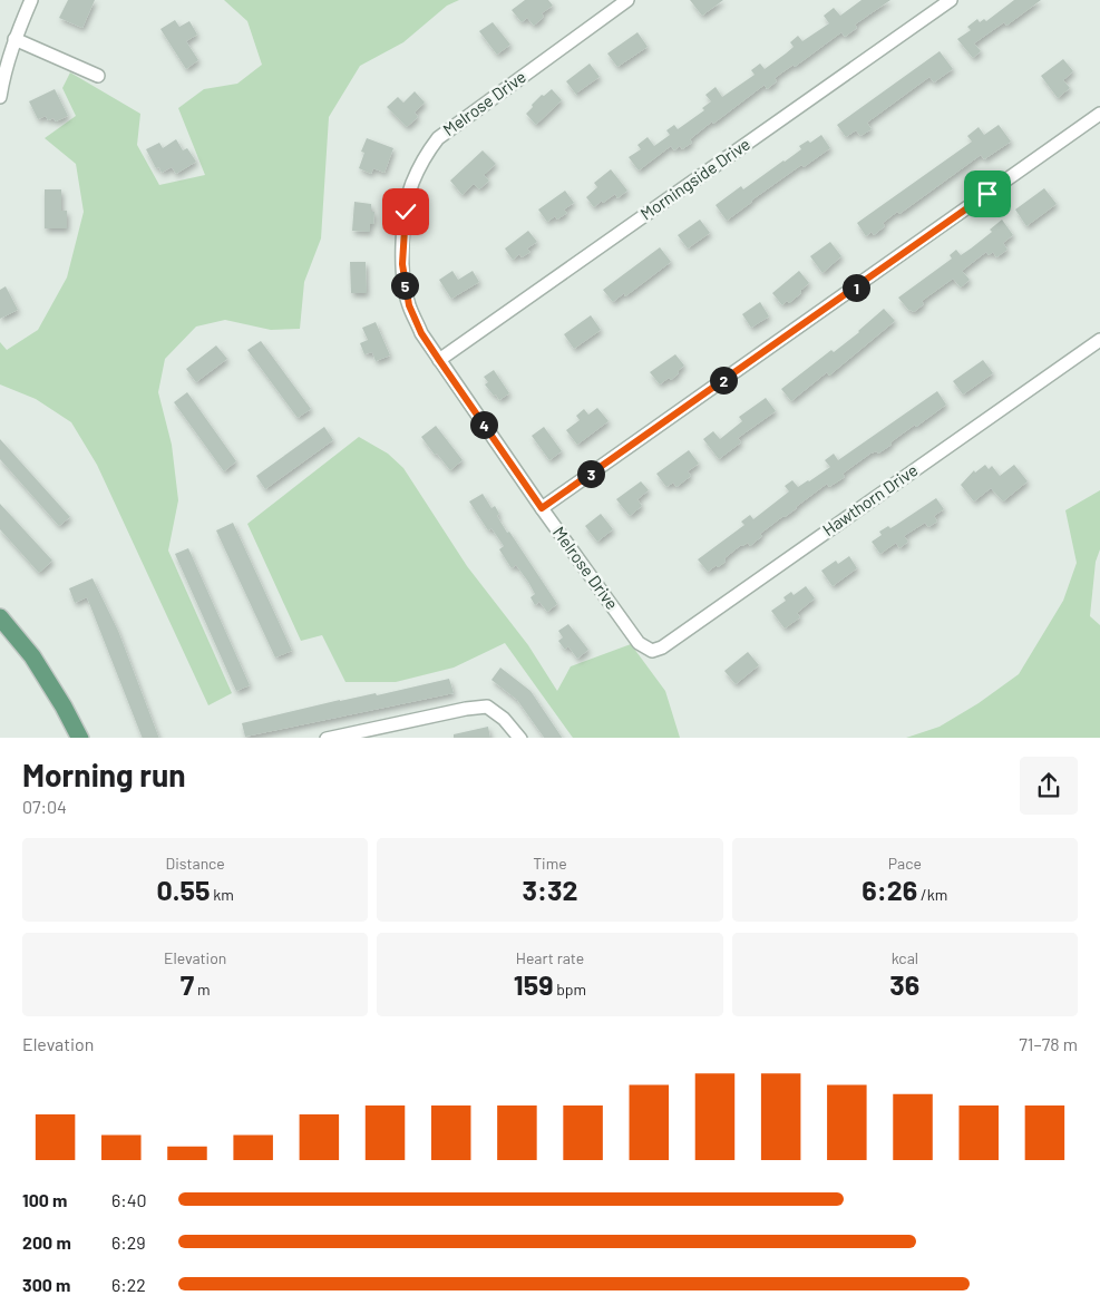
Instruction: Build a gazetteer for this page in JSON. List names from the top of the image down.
{
  "streets": {
    "street": ["Melrose Drive", "Morningside Drive", "Hawthorn Drive"]
  },
  "crossings": [
    ["Melrose Drive", "Morningside Drive"],
    ["Melrose Drive", "Hawthorn Drive"]
  ],
  "page": {
    "pins": [
      "5",
      "1",
      "2",
      "4",
      "3"
    ],
    "heading": ["Morning run", "07:04"],
    "stats": [
      ["Distance", "0.55 km"],
      ["Time", "3:32"],
      ["Pace", "6:26 /km"],
      ["Elevation", "7 m"],
      ["Heart rate", "159 bpm"],
      ["kcal", "36"]
    ],
    "chart": ["Elevation", "71–78 m"],
    "list": [
      {
        "name": "100 m",
        "note": "6:40"
      },
      {
        "name": "200 m",
        "note": "6:29"
      },
      {
        "name": "300 m",
        "note": "6:22"
      }
    ]
  }
}
